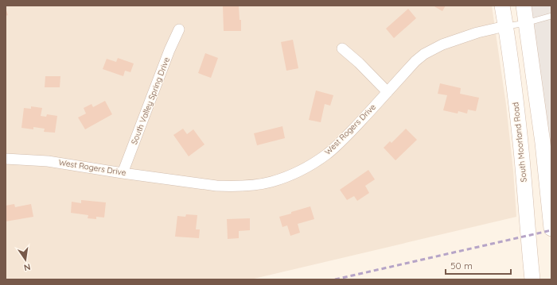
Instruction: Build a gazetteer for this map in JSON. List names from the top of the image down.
{
  "streets": {
    "main road": ["South Moorland Road"],
    "street": ["South Valley Spring Drive", "West Rogers Drive"]
  },
  "crossings": [
    ["South Valley Spring Drive", "West Rogers Drive"],
    ["West Rogers Drive", "South Moorland Road"]
  ],
  "scale_bar": "50 m",
  "north": "bottom"
}
